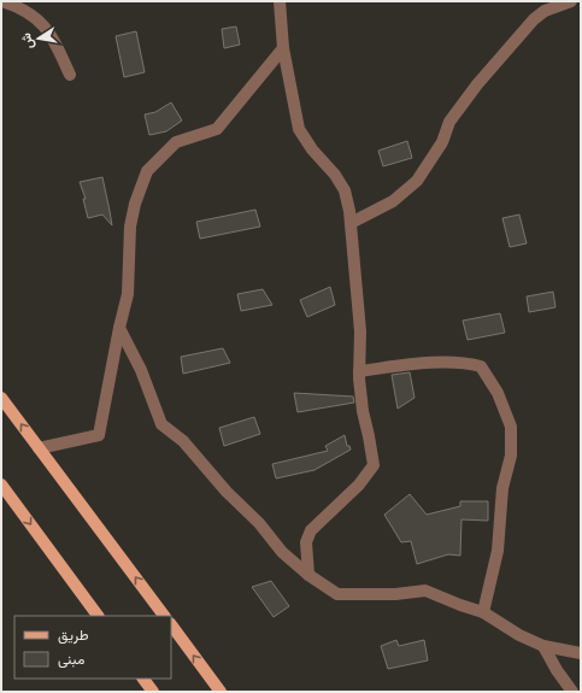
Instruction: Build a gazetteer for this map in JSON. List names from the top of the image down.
{
  "legend": ["طريق", "مبنى"],
  "north": "left"
}
